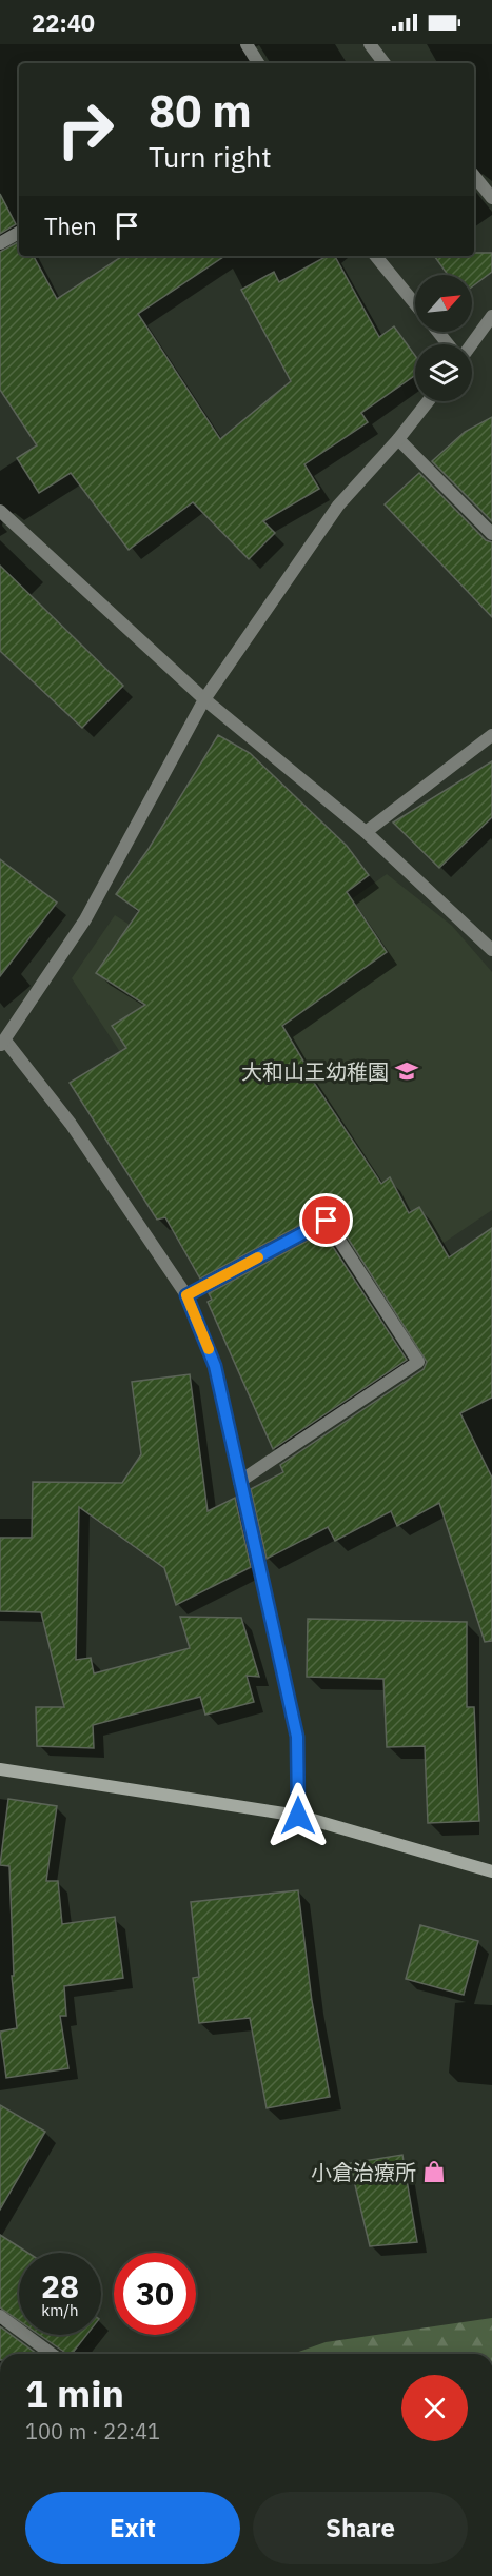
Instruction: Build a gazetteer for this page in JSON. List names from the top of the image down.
{
  "places": {
    "school or university": ["大和山王幼稚園"],
    "shop": ["小倉治療所"]
  },
  "north": "top right",
  "page": {
    "status": "22:40",
    "turn": ["80 m", "Turn right"],
    "then": "Then",
    "speed": "28 km/h",
    "limit": "30",
    "heading": ["1 min", "100 m · 22:41"],
    "buttons": ["Exit", "Share"]
  }
}
